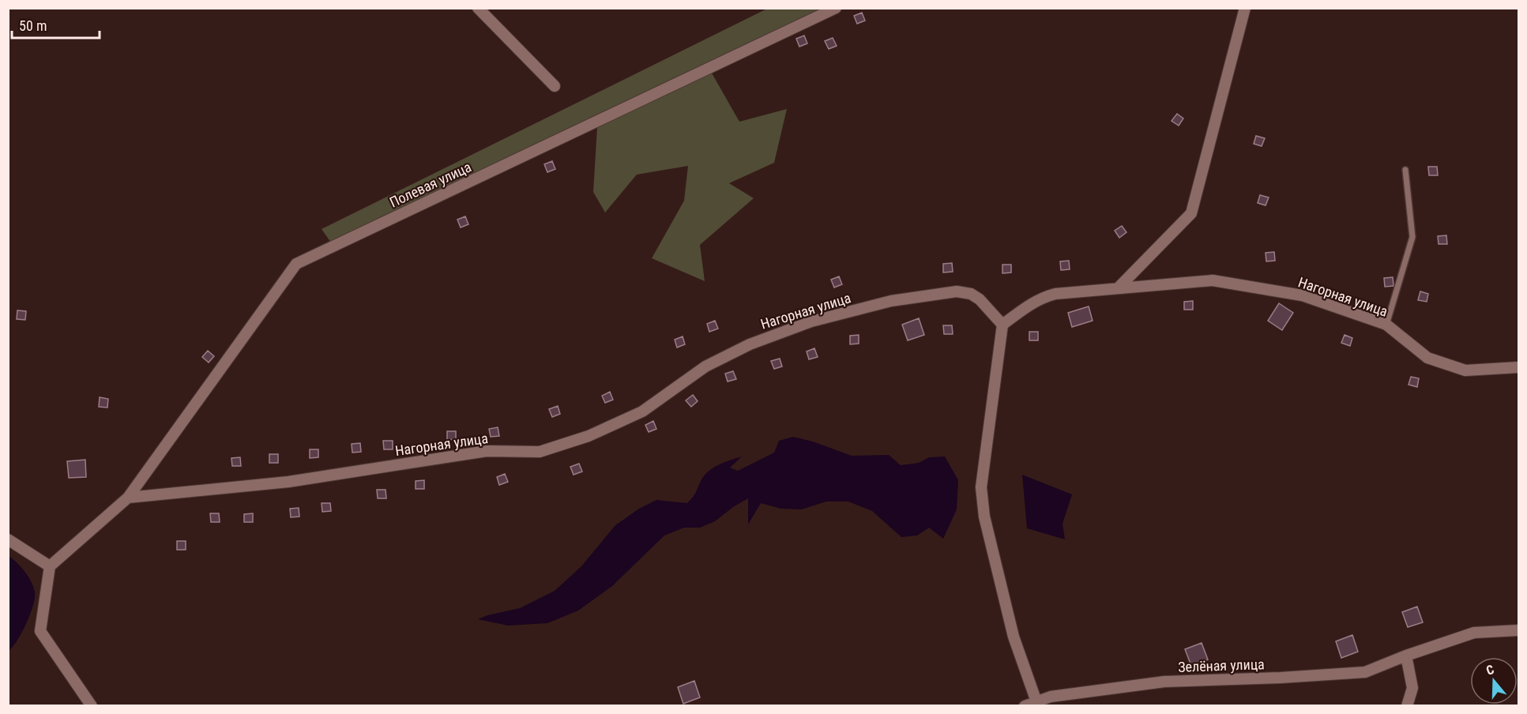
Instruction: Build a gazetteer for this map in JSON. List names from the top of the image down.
{
  "streets": {
    "street": ["Полевая улица", "Нагорная улица", "Зелёная улица"]
  },
  "crossings": [
    ["Полевая улица", "Нагорная улица"]
  ],
  "scale_bar": "50 m",
  "north": "top"
}
